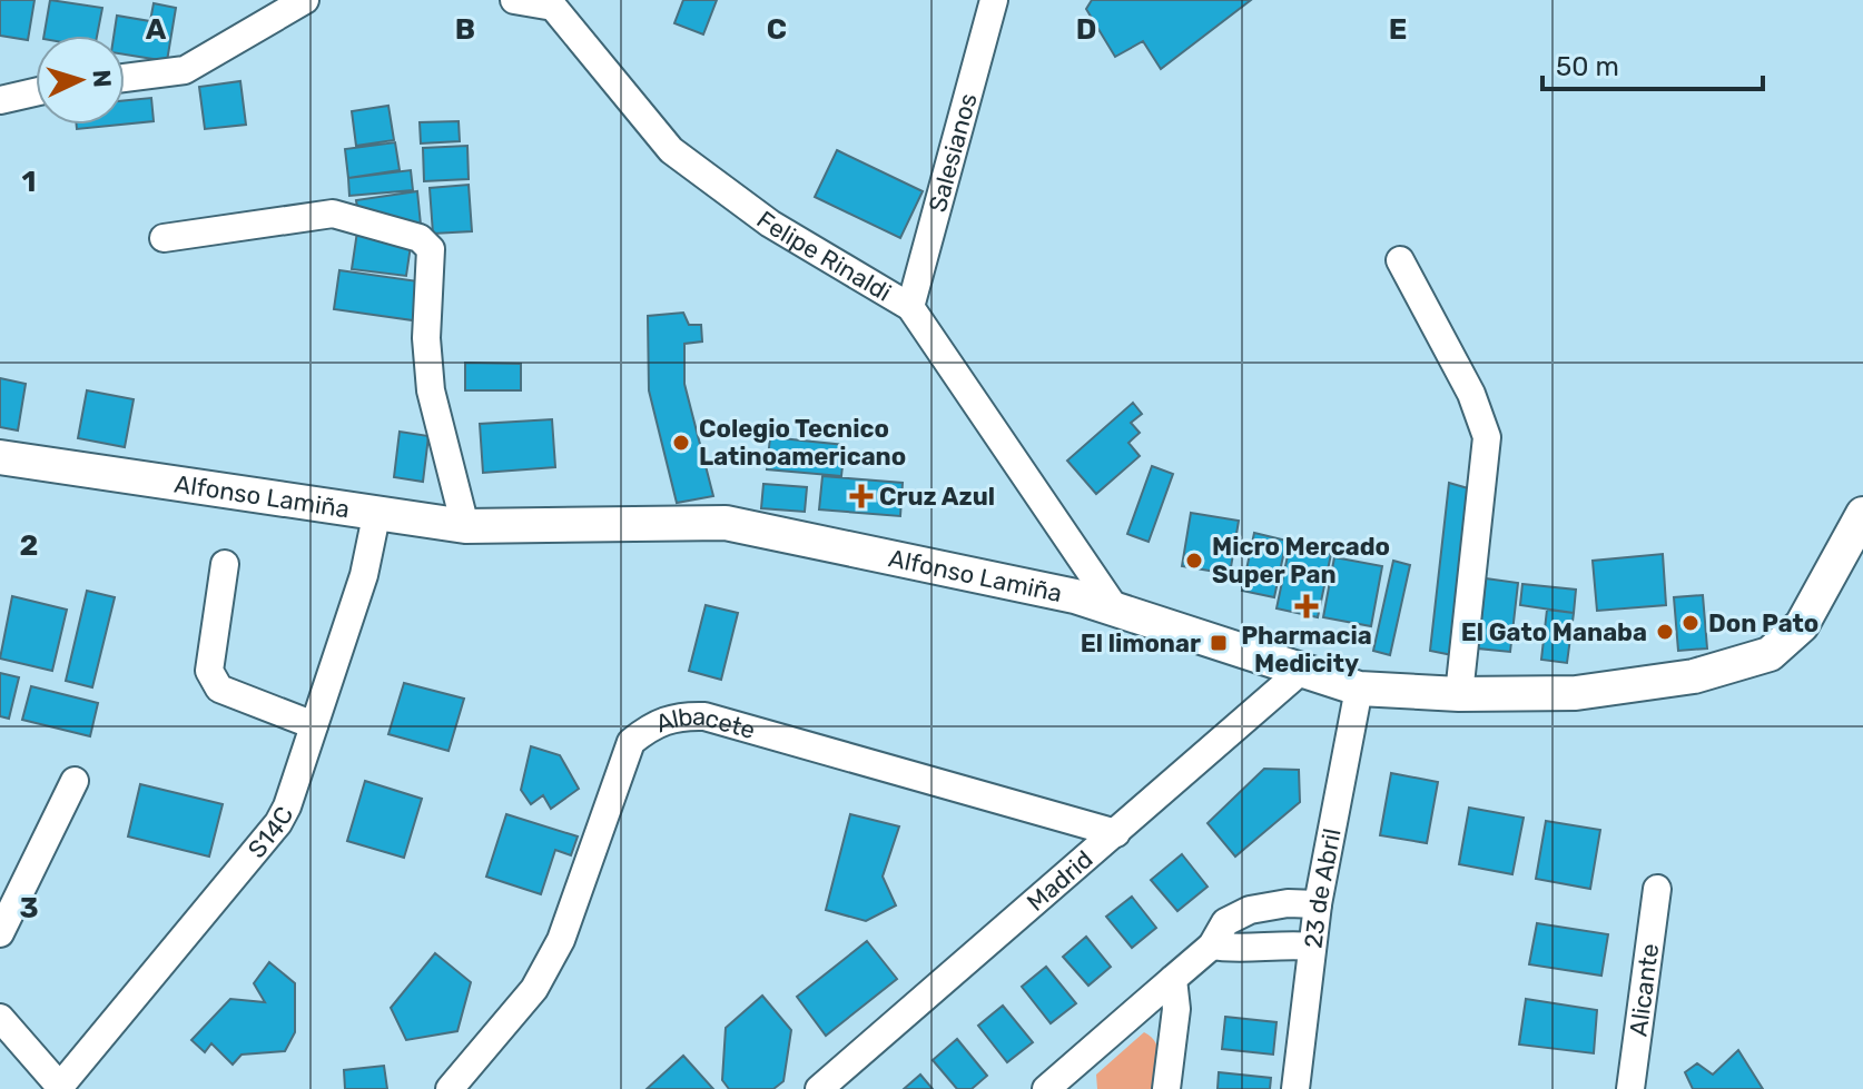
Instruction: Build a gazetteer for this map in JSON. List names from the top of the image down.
{
  "streets": {
    "street": [
      "Salesianos",
      "Felipe Rinaldi",
      "Alfonso Lamiña",
      "Albacete",
      "S14C",
      "Madrid",
      "23 de Abril",
      "Alicante"
    ]
  },
  "crossings": [
    ["Salesianos", "Felipe Rinaldi"],
    ["Felipe Rinaldi", "Alfonso Lamiña"],
    ["Alfonso Lamiña", "S14C"],
    ["Alfonso Lamiña", "Madrid"],
    ["Alfonso Lamiña", "23 de Abril"],
    ["Albacete", "Madrid"]
  ],
  "places": {
    "other": [
      "Colegio Tecnico Latinoamericano",
      "Micro Mercado Super Pan",
      "Don Pato",
      "El Gato Manaba"
    ],
    "health": ["Cruz Azul", "Pharmacia Medicity"],
    "transit": ["El limonar"]
  },
  "scale_bar": "50 m",
  "north": "right",
  "grid": {
    "columns": [
      "A",
      "B",
      "C",
      "D",
      "E"
    ],
    "rows": ["1", "2", "3"]
  }
}
